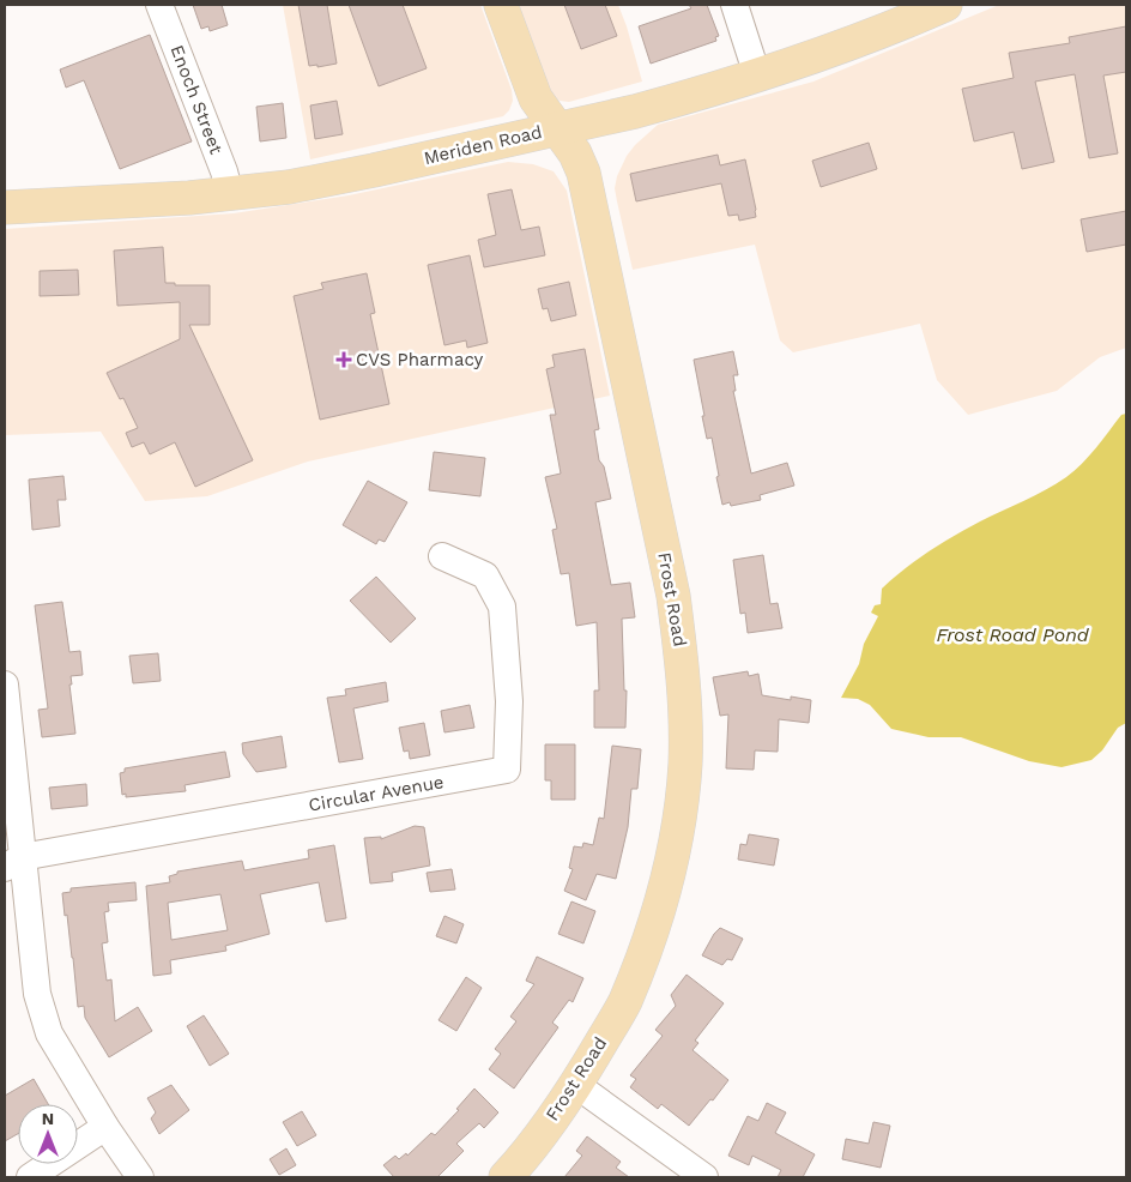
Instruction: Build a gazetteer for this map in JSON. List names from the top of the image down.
{
  "streets": {
    "main road": ["Meriden Road", "Frost Road"],
    "street": ["Enoch Street", "Circular Avenue"]
  },
  "crossings": [
    ["Enoch Street", "Meriden Road"],
    ["Meriden Road", "Frost Road"]
  ],
  "water": ["Frost Road Pond"],
  "places": {
    "health": ["CVS Pharmacy"]
  },
  "north": "top"
}
